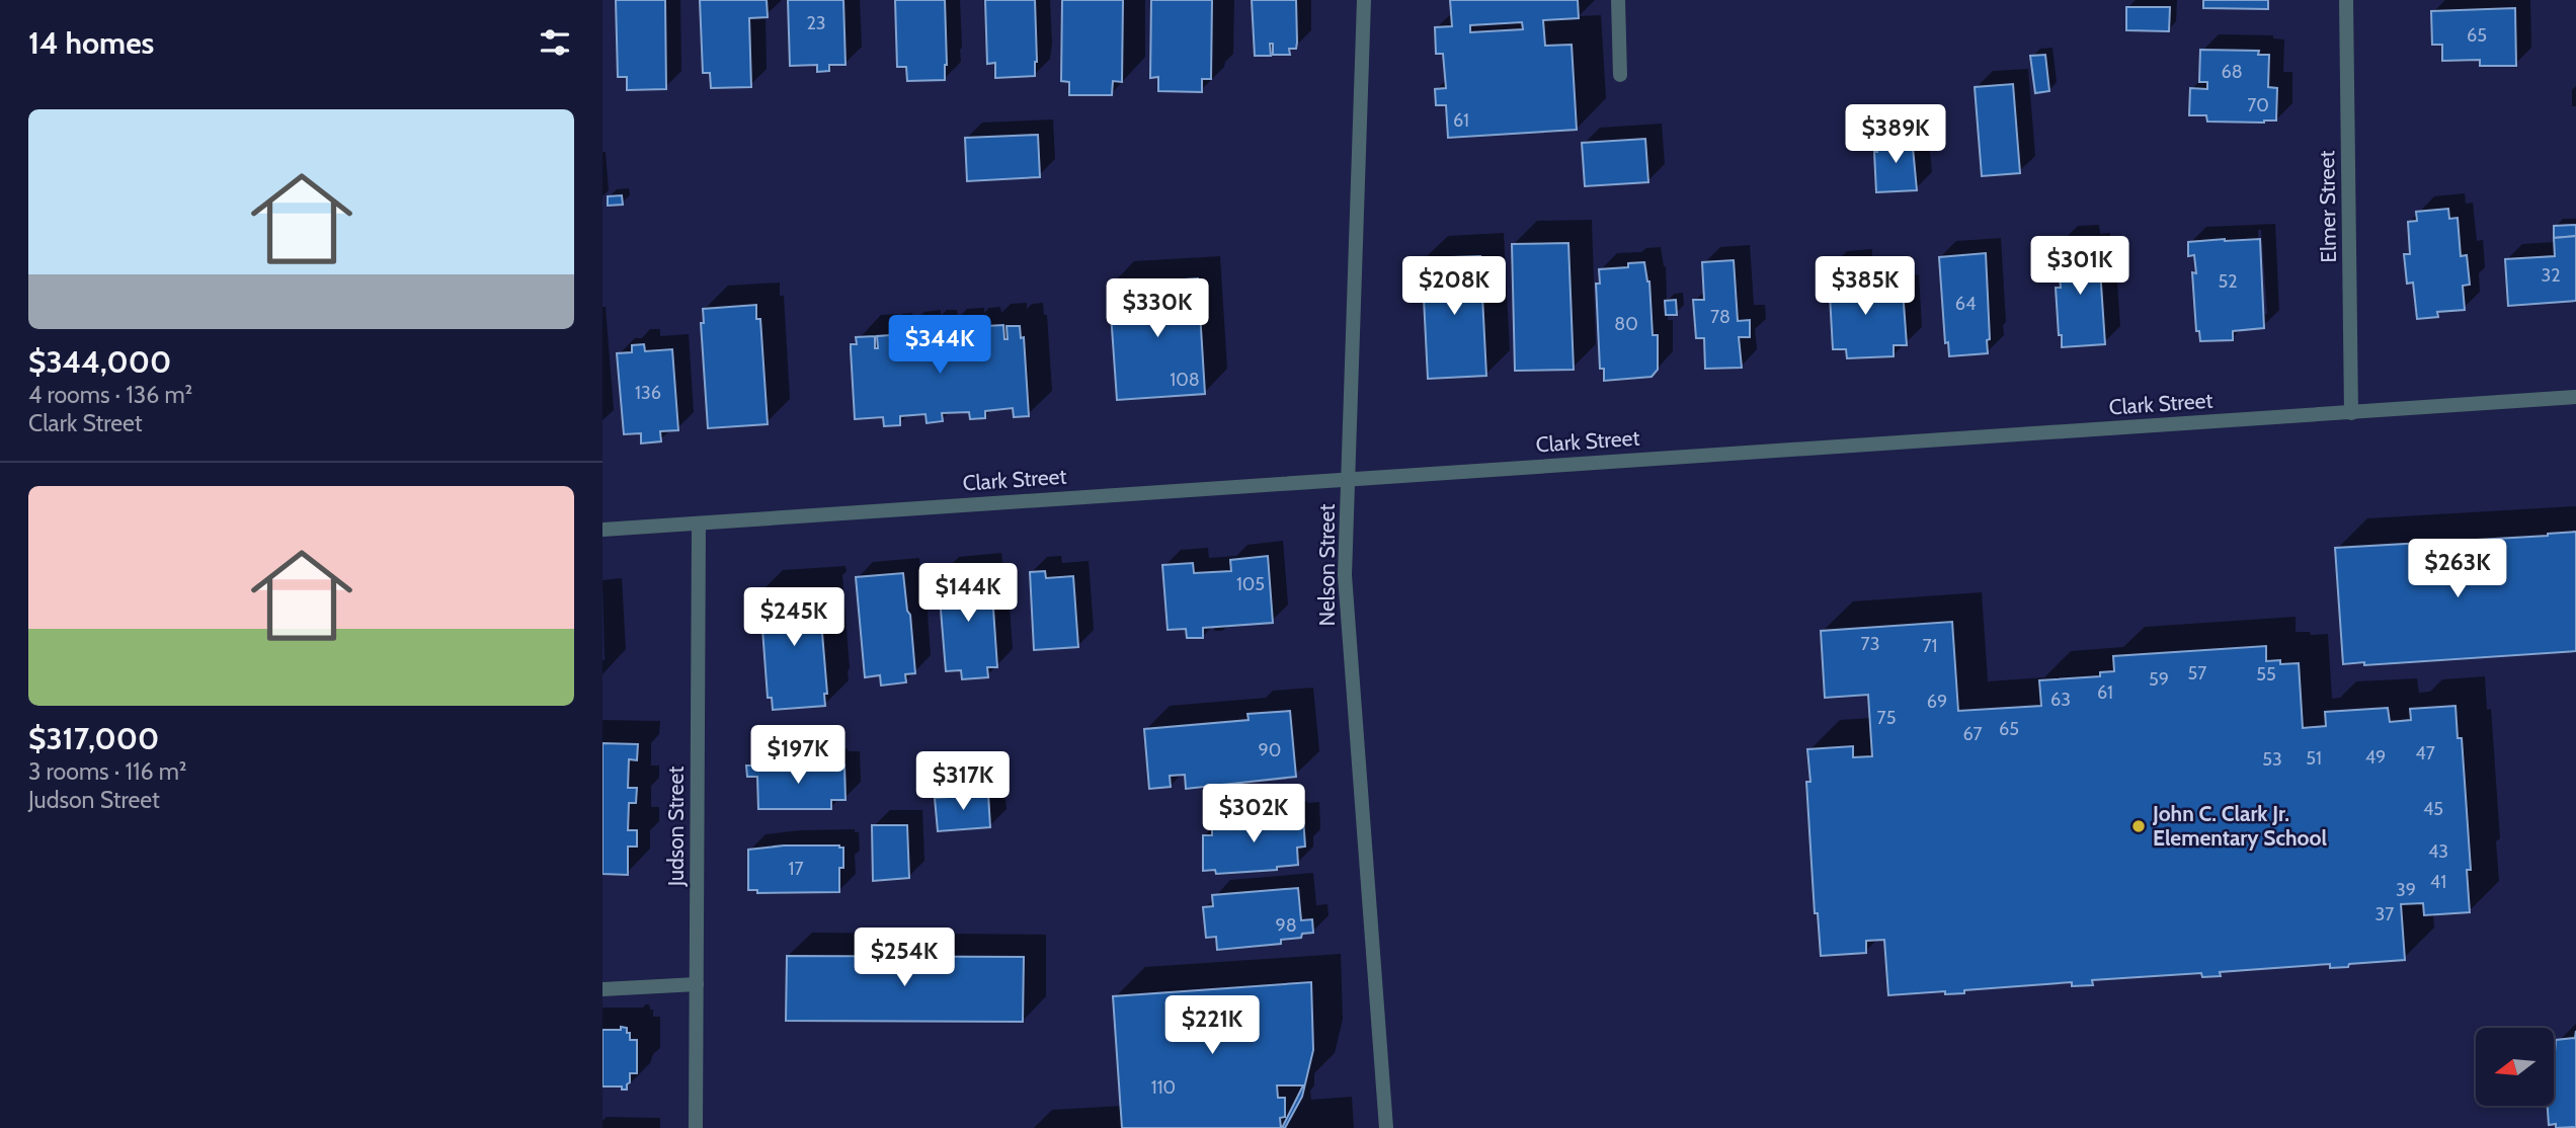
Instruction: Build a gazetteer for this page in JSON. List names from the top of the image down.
{
  "streets": {
    "street": [
      "Elmer Street",
      "Clark Street",
      "Nelson Street",
      "Judson Street"
    ]
  },
  "crossings": [
    ["Elmer Street", "Clark Street"],
    ["Clark Street", "Nelson Street"],
    ["Clark Street", "Judson Street"]
  ],
  "places": ["John C. Clark Jr. Elementary School"],
  "house_numbers": [
    "23",
    "65",
    "68",
    "70",
    "61",
    "32",
    "52",
    "64",
    "78",
    "80",
    "108",
    "136",
    "105",
    "73",
    "71",
    "57",
    "55",
    "59",
    "61",
    "63",
    "69",
    "75",
    "65",
    "67",
    "90",
    "47",
    "49",
    "51",
    "53",
    "45",
    "43",
    "17",
    "41",
    "39",
    "37",
    "98",
    "110"
  ],
  "north": "left",
  "page": {
    "heading": "14 homes",
    "list": [
      {
        "name": "$344,000",
        "note": "4 rooms · 136 m² · Clark Street"
      },
      {
        "name": "$317,000",
        "note": "3 rooms · 116 m² · Judson Street"
      }
    ],
    "price": [
      "$389K",
      "$301K",
      "$208K",
      "$385K",
      "$330K",
      "$344K",
      "$263K",
      "$144K",
      "$245K",
      "$197K",
      "$317K",
      "$302K",
      "$254K",
      "$221K"
    ]
  }
}
